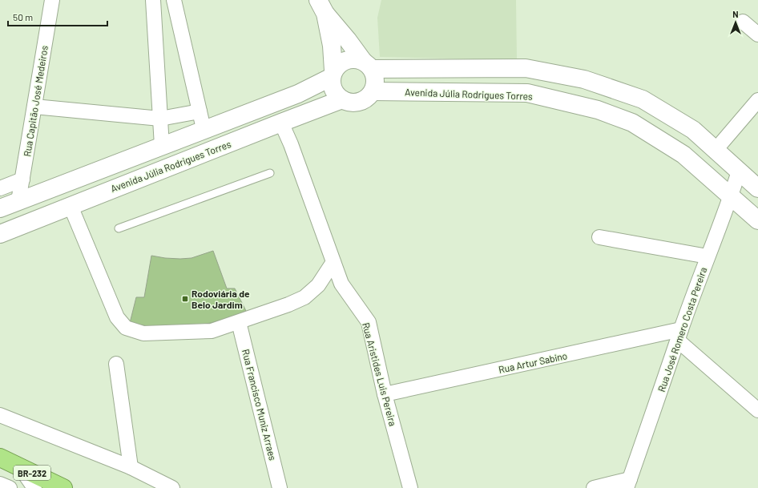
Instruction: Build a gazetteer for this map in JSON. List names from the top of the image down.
{
  "streets": {
    "highway": ["BR-232"],
    "main road": ["Avenida Júlia Rodrigues Torres"],
    "street": [
      "Rua Capitão José Medeiros",
      "Rua José Romero Costa Pereira",
      "Rua Artur Sabino",
      "Rua Aristides Luis Pereira",
      "Rua Francisco Muniz Arraes"
    ]
  },
  "crossings": [
    ["Avenida Júlia Rodrigues Torres", "Rua José Romero Costa Pereira"],
    ["Avenida Júlia Rodrigues Torres", "Rua Aristides Luis Pereira"],
    ["Rua José Romero Costa Pereira", "Rua Artur Sabino"],
    ["Rua Artur Sabino", "Rua Aristides Luis Pereira"]
  ],
  "places": {
    "transit": ["Rodoviária de Belo Jardim"]
  },
  "scale_bar": "50 m",
  "north": "top"
}
